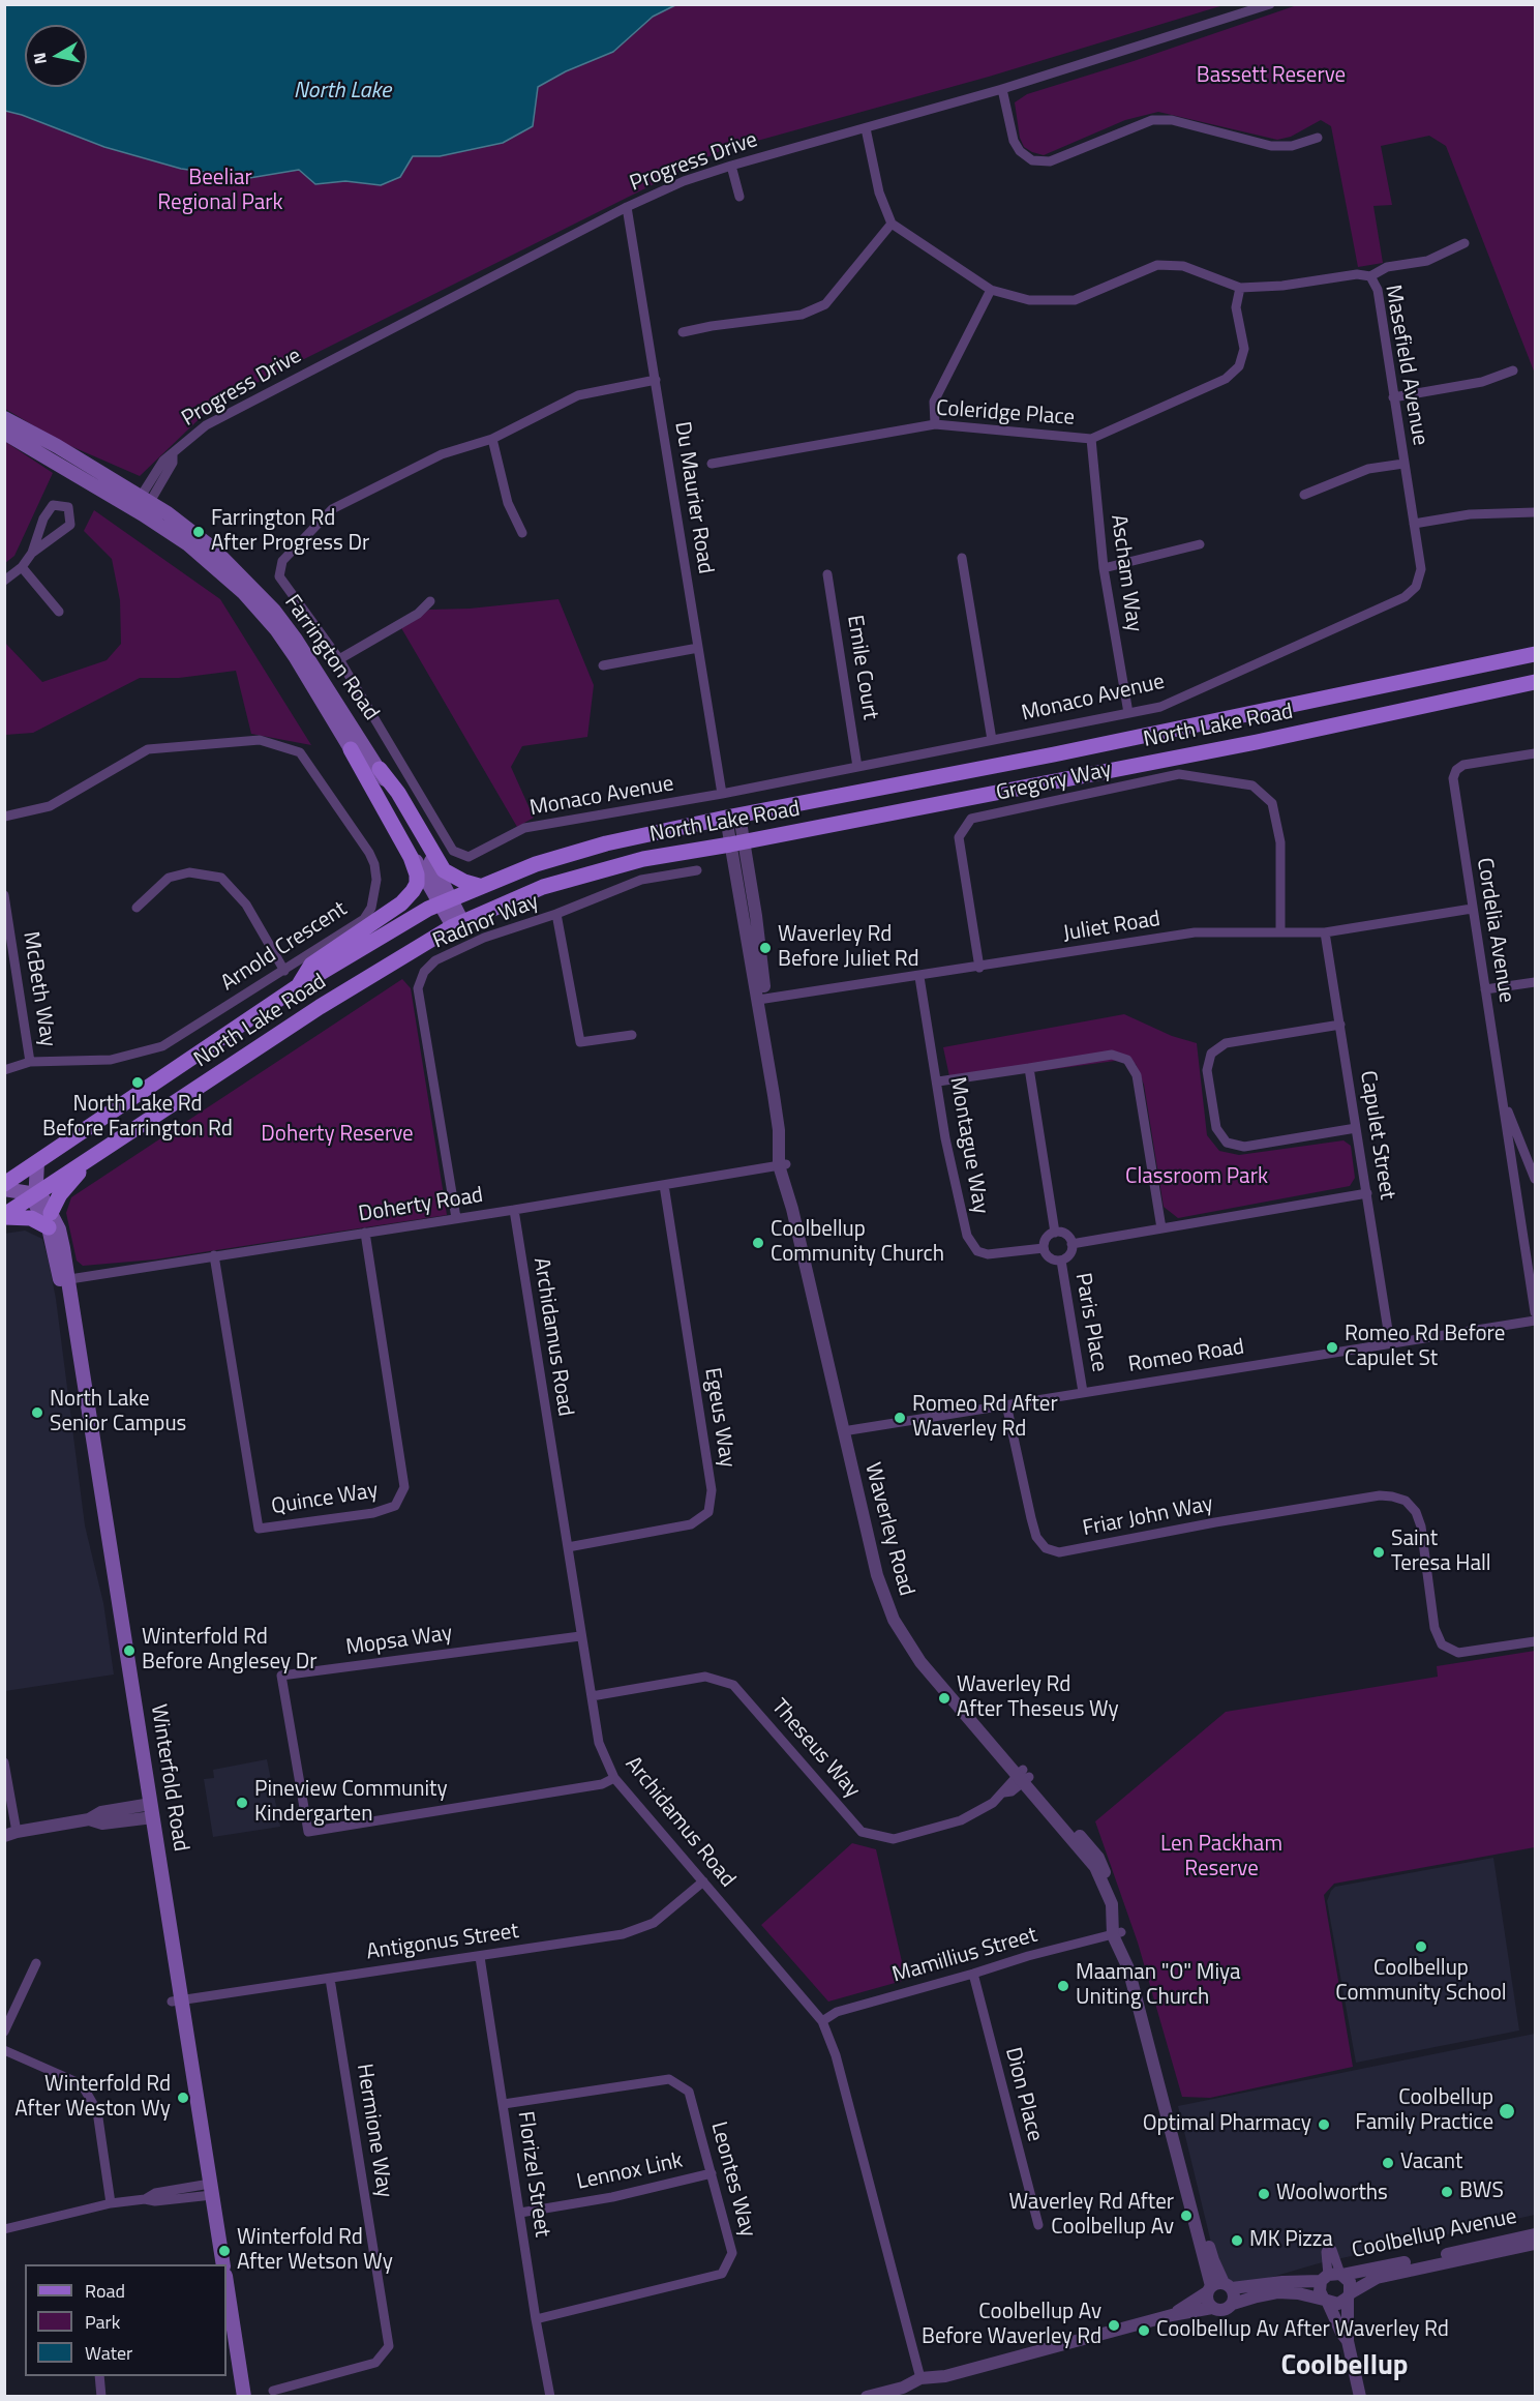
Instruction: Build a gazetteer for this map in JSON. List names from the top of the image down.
{
  "streets": {
    "main road": ["Farrington Road", "North Lake Road", "Winterfold Road"],
    "street": [
      "Progress Drive",
      "Masefield Avenue",
      "Coleridge Place",
      "Du Maurier Road",
      "Ascham Way",
      "Emile Court",
      "Monaco Avenue",
      "Gregory Way",
      "Radnor Way",
      "Juliet Road",
      "Cordelia Avenue",
      "Arnold Crescent",
      "McBeth Way",
      "Capulet Street",
      "Montague Way",
      "Doherty Road",
      "Paris Place",
      "Archidamus Road",
      "Romeo Road",
      "Egeus Way",
      "Quince Way",
      "Friar John Way",
      "Waverley Road",
      "Mopsa Way",
      "Theseus Way",
      "Antigonus Street",
      "Mamillius Street",
      "Dion Place",
      "Hermione Way",
      "Lennox Link",
      "Florizel Street",
      "Leontes Way",
      "Coolbellup Avenue"
    ]
  },
  "crossings": [
    ["Progress Drive", "Du Maurier Road"],
    ["Progress Drive", "Farrington Road"],
    ["Masefield Avenue", "Coleridge Place"],
    ["Masefield Avenue", "Monaco Avenue"],
    ["Coleridge Place", "Ascham Way"],
    ["Du Maurier Road", "Monaco Avenue"],
    ["Ascham Way", "Monaco Avenue"],
    ["Farrington Road", "North Lake Road"],
    ["Emile Court", "Monaco Avenue"],
    ["North Lake Road", "Waverley Road"],
    ["North Lake Road", "Winterfold Road"],
    ["Gregory Way", "Juliet Road"],
    ["Radnor Way", "Doherty Road"],
    ["Juliet Road", "Cordelia Avenue"],
    ["Juliet Road", "Capulet Street"],
    ["Juliet Road", "Montague Way"],
    ["Juliet Road", "Waverley Road"],
    ["Arnold Crescent", "McBeth Way"],
    ["Capulet Street", "Romeo Road"],
    ["Montague Way", "Paris Place"],
    ["Doherty Road", "Archidamus Road"],
    ["Doherty Road", "Egeus Way"],
    ["Doherty Road", "Quince Way"],
    ["Doherty Road", "Waverley Road"],
    ["Doherty Road", "Winterfold Road"],
    ["Paris Place", "Romeo Road"],
    ["Archidamus Road", "Egeus Way"],
    ["Archidamus Road", "Mopsa Way"],
    ["Archidamus Road", "Theseus Way"],
    ["Archidamus Road", "Antigonus Street"],
    ["Archidamus Road", "Mamillius Street"],
    ["Archidamus Road", "Coolbellup Avenue"],
    ["Romeo Road", "Friar John Way"],
    ["Romeo Road", "Waverley Road"],
    ["Waverley Road", "Theseus Way"],
    ["Waverley Road", "Mamillius Street"],
    ["Waverley Road", "Coolbellup Avenue"],
    ["Winterfold Road", "Antigonus Street"],
    ["Antigonus Street", "Hermione Way"],
    ["Antigonus Street", "Florizel Street"],
    ["Mamillius Street", "Dion Place"],
    ["Lennox Link", "Florizel Street"],
    ["Lennox Link", "Leontes Way"],
    ["Florizel Street", "Leontes Way"]
  ],
  "districts": ["Coolbellup"],
  "water": ["North Lake"],
  "parks": [
    "Bassett Reserve",
    "Beeliar Regional Park",
    "Doherty Reserve",
    "Classroom Park",
    "Len Packham Reserve"
  ],
  "places": [
    "Farrington Rd After Progress Dr",
    "Waverley Rd Before Juliet Rd",
    "North Lake Rd Before Farrington Rd",
    "Coolbellup Community Church",
    "Romeo Rd Before Capulet St",
    "North Lake Senior Campus",
    "Romeo Rd After Waverley Rd",
    "Saint Teresa Hall",
    "Winterfold Rd Before Anglesey Dr",
    "Waverley Rd After Theseus Wy",
    "Pineview Community Kindergarten",
    "Coolbellup Community School",
    "Maaman \"O\" Miya Uniting Church",
    "Winterfold Rd After Weston Wy",
    "Coolbellup Family Practice",
    "Optimal Pharmacy",
    "Vacant",
    "BWS",
    "Woolworths",
    "Waverley Rd After Coolbellup Av",
    "MK Pizza",
    "Winterfold Rd After Wetson Wy",
    "Coolbellup Av Before Waverley Rd",
    "Coolbellup Av After Waverley Rd"
  ],
  "legend": ["Road", "Park", "Water"],
  "north": "left"
}
